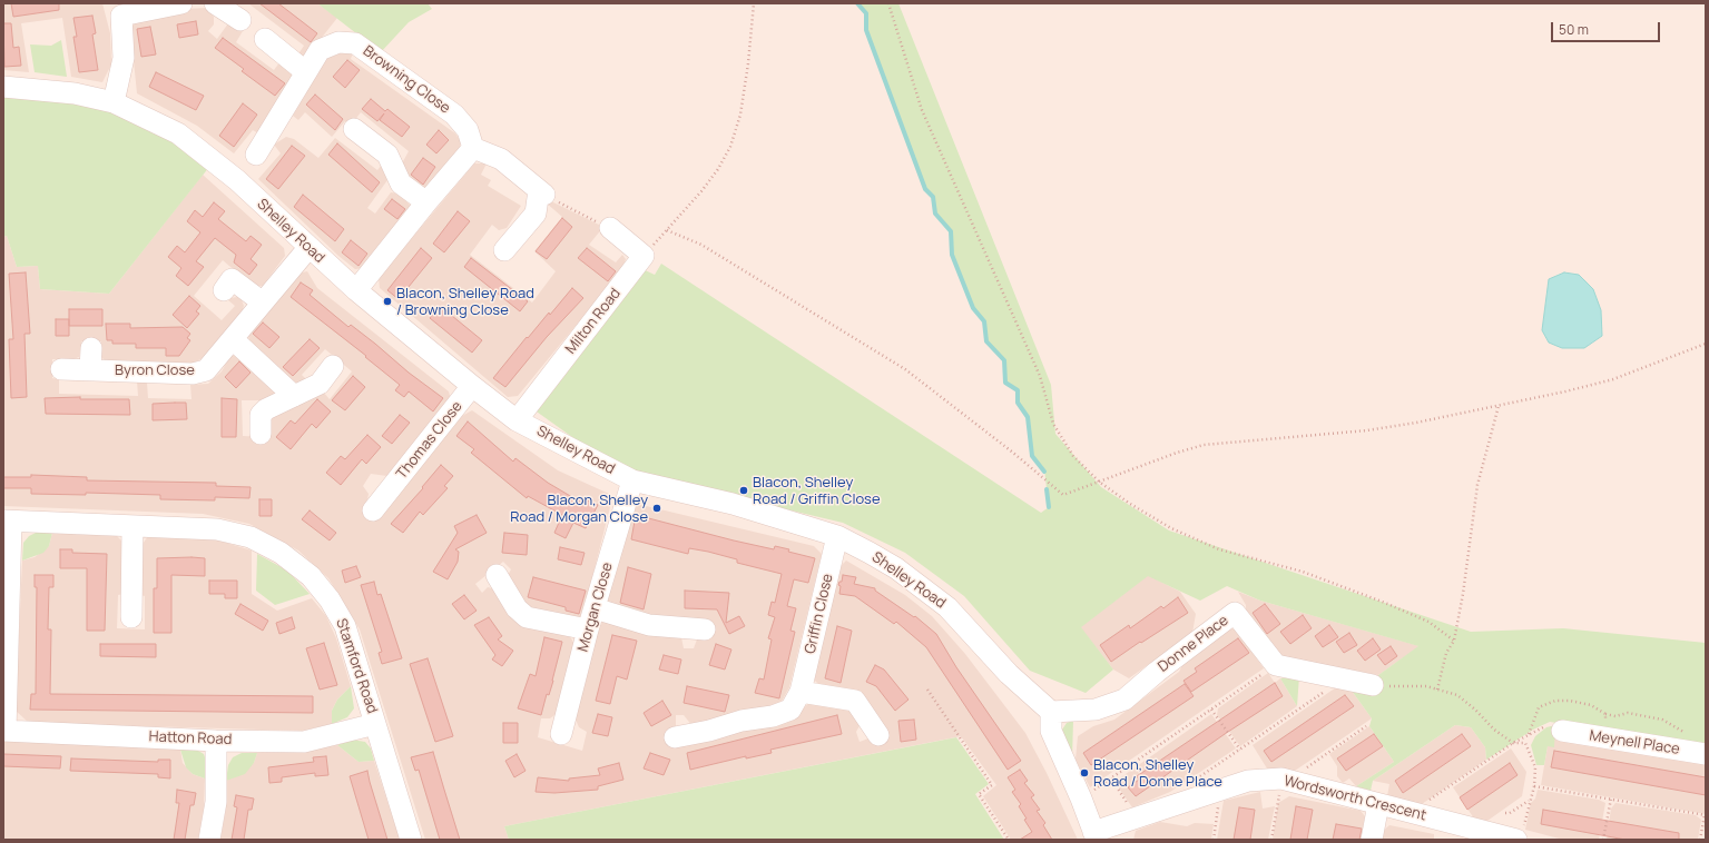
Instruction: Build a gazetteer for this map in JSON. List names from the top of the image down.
{
  "streets": {
    "street": [
      "Browning Close",
      "Shelley Road",
      "Milton Road",
      "Byron Close",
      "Thomas Close",
      "Morgan Close",
      "Griffin Close",
      "Donne Place",
      "Stamford Road",
      "Hatton Road",
      "Meynell Place",
      "Wordsworth Crescent"
    ]
  },
  "crossings": [
    ["Shelley Road", "Milton Road"],
    ["Shelley Road", "Byron Close"],
    ["Shelley Road", "Thomas Close"],
    ["Shelley Road", "Morgan Close"],
    ["Shelley Road", "Griffin Close"],
    ["Shelley Road", "Donne Place"],
    ["Stamford Road", "Hatton Road"]
  ],
  "places": [
    "Blacon, Shelley Road / Browning Close",
    "Blacon, Shelley Road / Griffin Close",
    "Blacon, Shelley Road / Morgan Close",
    "Blacon, Shelley Road / Donne Place"
  ],
  "scale_bar": "50 m"
}
